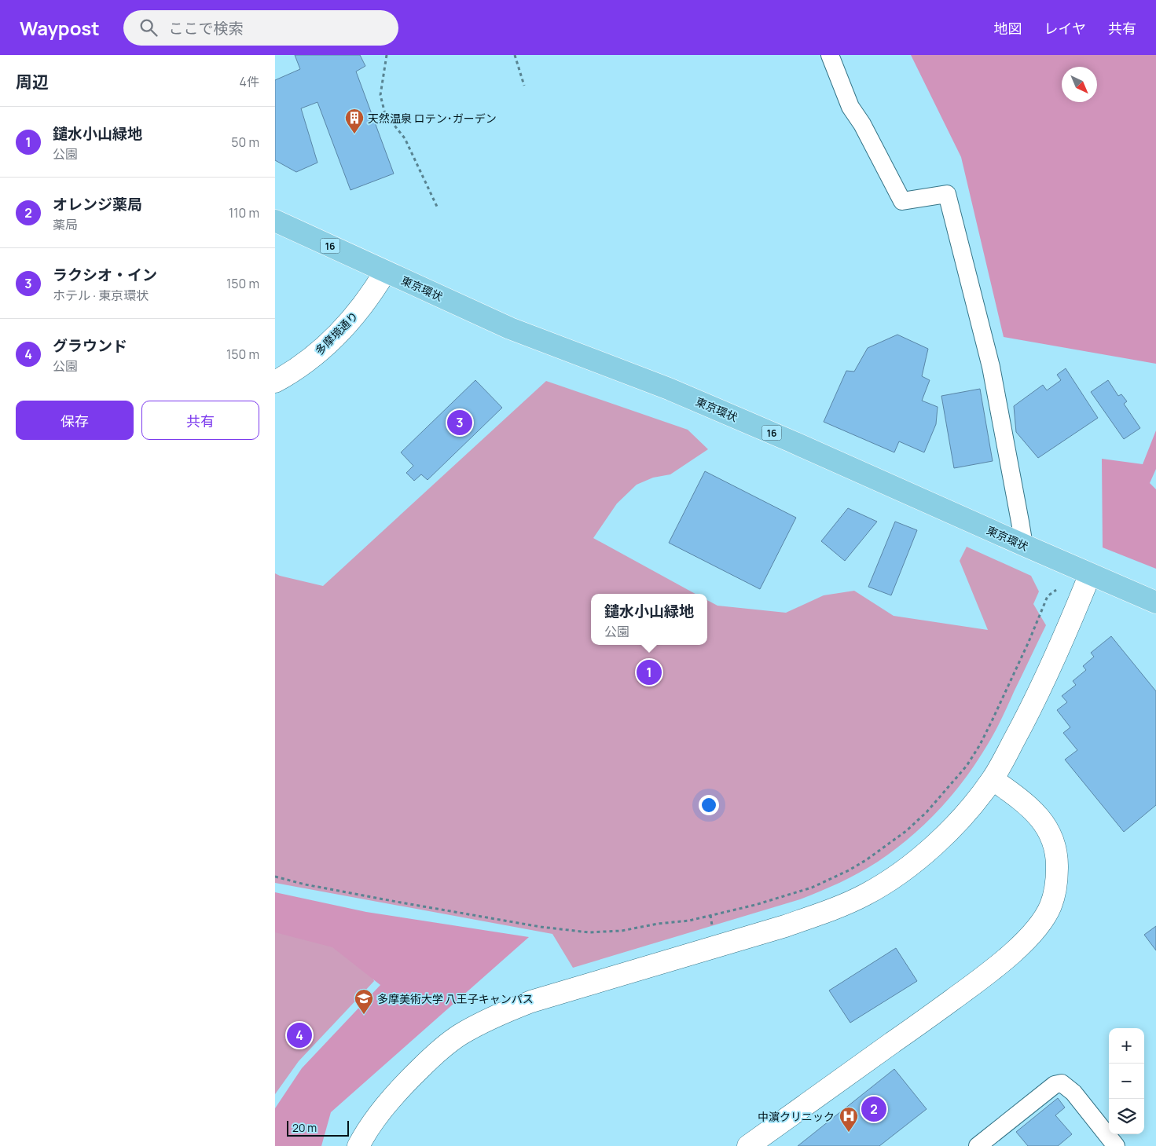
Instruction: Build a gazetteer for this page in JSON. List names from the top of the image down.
{
  "streets": {
    "highway": ["16", "東京環状"],
    "street": ["多摩境通り"]
  },
  "crossings": [
    ["東京環状", "多摩境通り"]
  ],
  "places": {
    "building": ["天然温泉 ロテン･ガーデン"],
    "school or university": ["多摩美術大学 八王子キャンパス"],
    "hospital": ["中濵クリニック"]
  },
  "scale_bar": "20 m",
  "north": "bottom right",
  "page": {
    "header": "Waypost",
    "search": "ここで検索",
    "nav": ["地図", "レイヤ", "共有"],
    "heading": ["周辺", "4件"],
    "list": [
      {
        "mark": "1",
        "name": "鑓水小山緑地",
        "note": "公園",
        "value": "50 m"
      },
      {
        "mark": "2",
        "name": "オレンジ薬局",
        "note": "薬局",
        "value": "110 m"
      },
      {
        "mark": "3",
        "name": "ラクシオ・イン",
        "note": "ホテル · 東京環状",
        "value": "150 m"
      },
      {
        "mark": "4",
        "name": "グラウンド",
        "note": "公園",
        "value": "150 m"
      }
    ],
    "buttons": ["保存", "共有"],
    "pins": [
      "3",
      "1",
      "4",
      "2"
    ],
    "popup": ["鑓水小山緑地", "公園"],
    "map_buttons": ["+", "−"],
    "scale": "20 m"
  }
}
